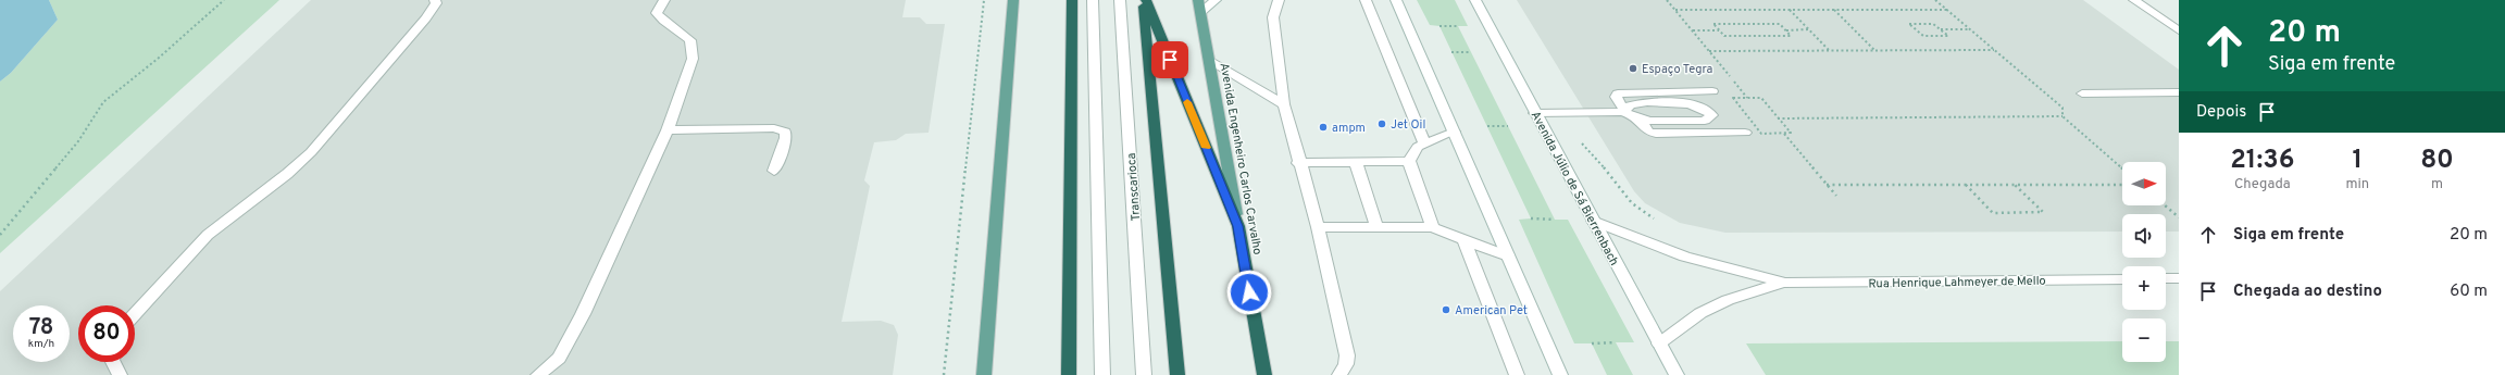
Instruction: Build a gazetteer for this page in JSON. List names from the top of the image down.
{
  "streets": {
    "highway": ["Avenida Engenheiro Carlos Carvalho"],
    "street": ["Transcarioca", "Avenida Júlio de Sá Bierrenbach", "Rua Henrique Lahmeyer de Mello"]
  },
  "crossings": [
    ["Avenida Júlio de Sá Bierrenbach", "Rua Henrique Lahmeyer de Mello"]
  ],
  "places": [
    "Espaço Tegra",
    "Jet Oil",
    "ampm",
    "American Pet"
  ],
  "north": "right",
  "page": {
    "turn": ["20 m", "Siga em frente"],
    "then": "Depois",
    "eta": [
      "21:36",
      "Chegada",
      "1",
      "min",
      "80",
      "m"
    ],
    "map_buttons": ["+", "−"],
    "list": [
      {
        "name": "Siga em frente",
        "value": "20 m"
      },
      {
        "name": "Chegada ao destino",
        "value": "60 m"
      }
    ],
    "speed": "78 km/h",
    "limit": "80"
  }
}
